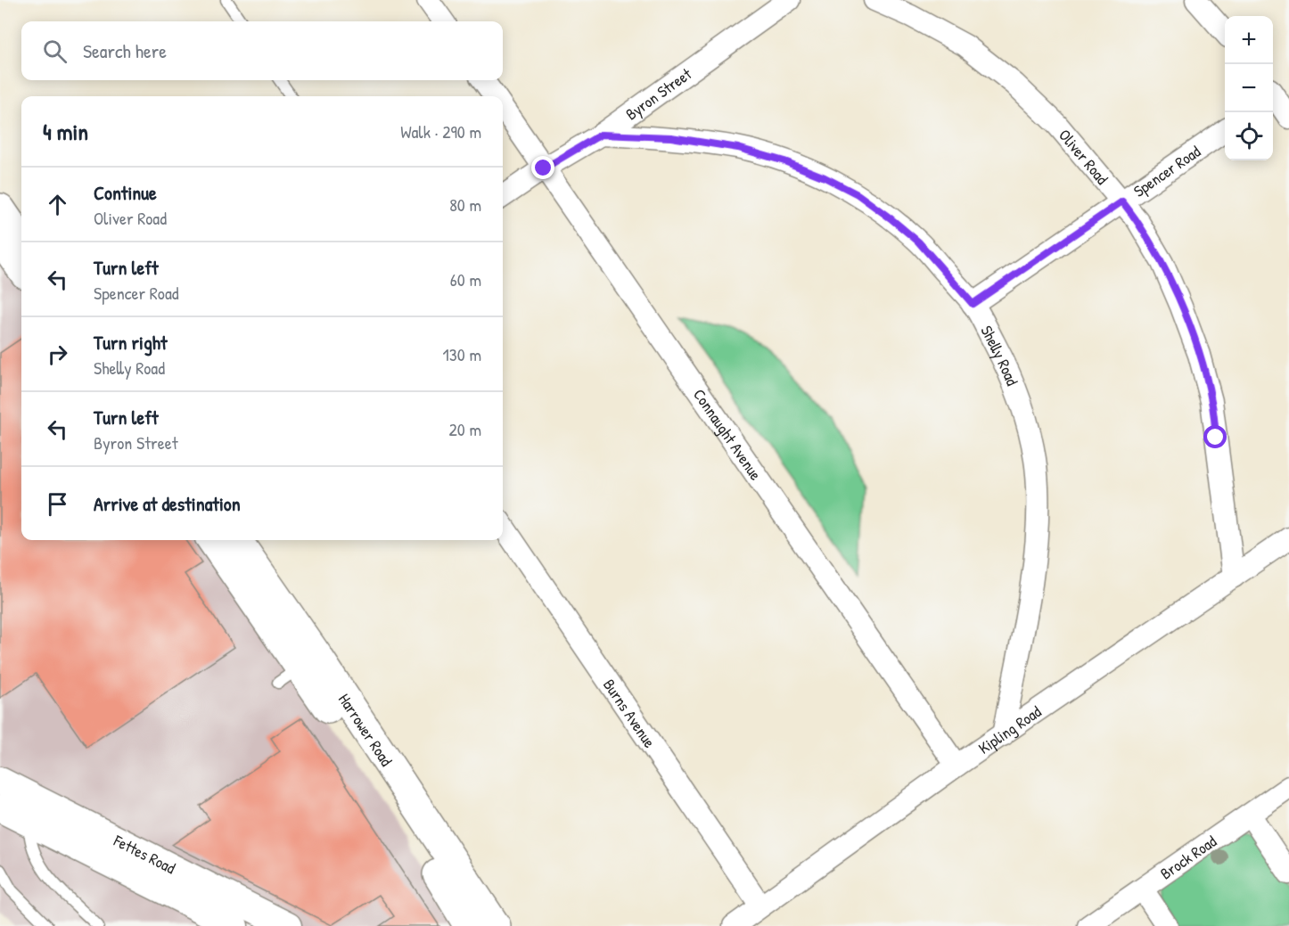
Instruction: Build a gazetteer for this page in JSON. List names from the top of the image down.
{
  "streets": {
    "main road": ["Harrower Road"],
    "street": [
      "Byron Street",
      "Oliver Road",
      "Spencer Road",
      "Shelly Road",
      "Connaught Avenue",
      "Burns Avenue",
      "Kipling Road",
      "Fettes Road",
      "Brock Road"
    ]
  },
  "crossings": [
    ["Byron Street", "Shelly Road"],
    ["Byron Street", "Connaught Avenue"],
    ["Oliver Road", "Spencer Road"],
    ["Oliver Road", "Kipling Road"],
    ["Spencer Road", "Shelly Road"],
    ["Shelly Road", "Kipling Road"],
    ["Connaught Avenue", "Kipling Road"],
    ["Burns Avenue", "Kipling Road"]
  ],
  "page": {
    "map_buttons": ["+", "−"],
    "search": "Search here",
    "heading": ["4 min", "Walk · 290 m"],
    "list": [
      ["Continue", "Oliver Road", "80 m"],
      ["Turn left", "Spencer Road", "60 m"],
      ["Turn right", "Shelly Road", "130 m"],
      ["Turn left", "Byron Street", "20 m"],
      "Arrive at destination"
    ]
  }
}
